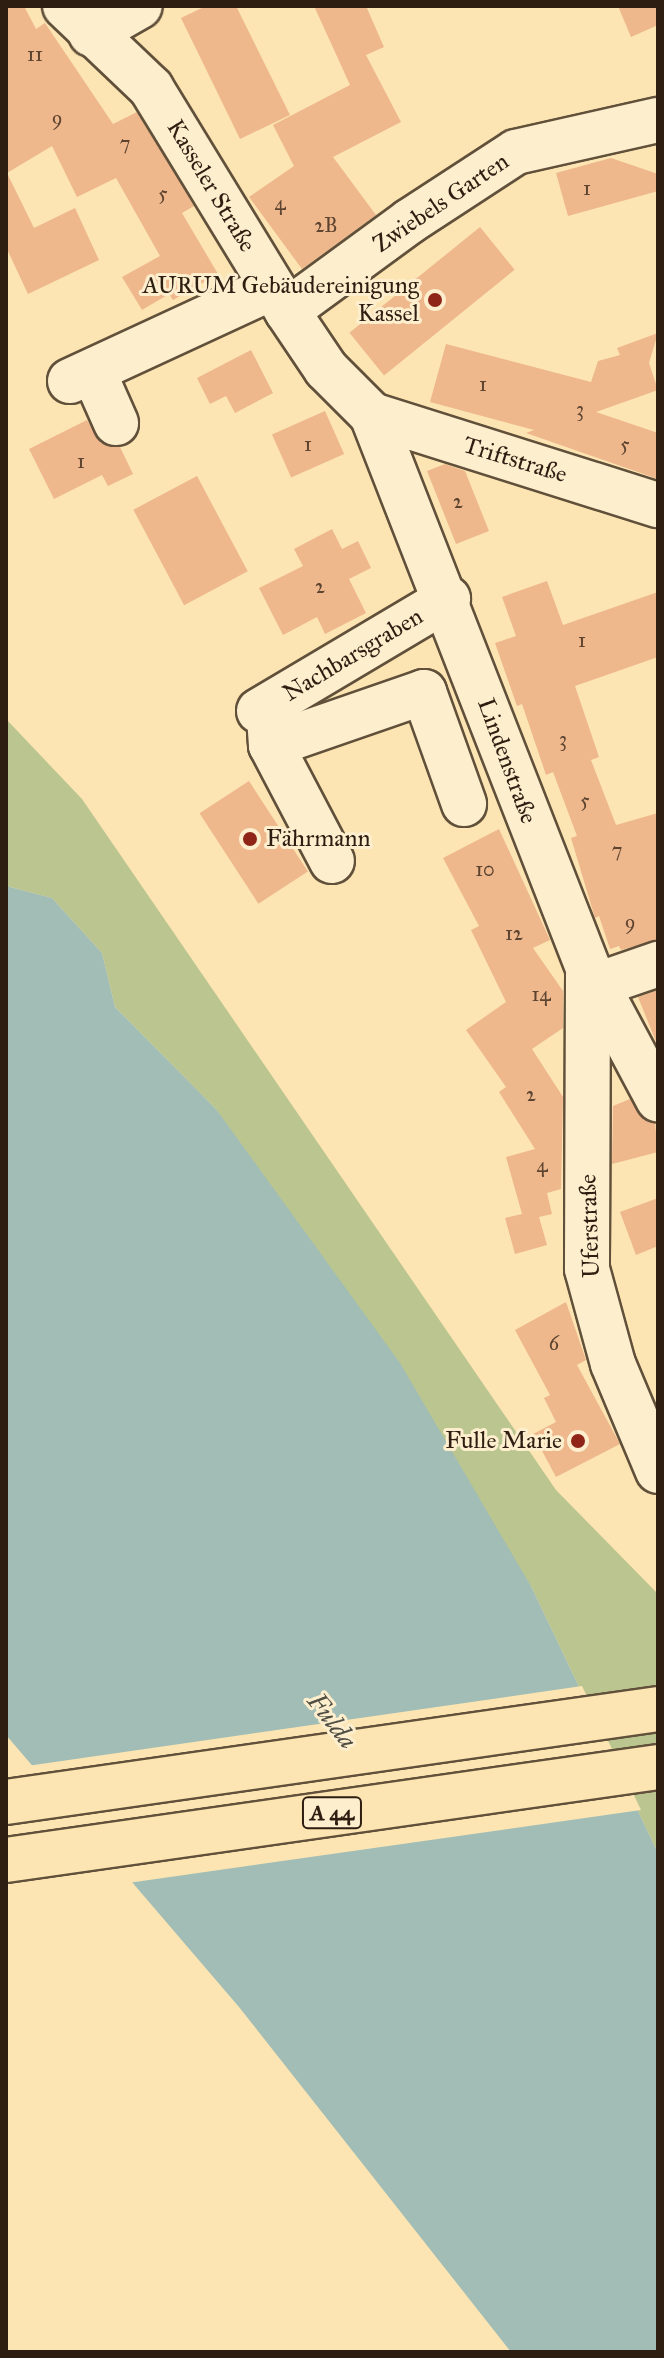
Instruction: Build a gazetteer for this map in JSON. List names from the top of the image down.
{
  "streets": {
    "highway": ["A 44"],
    "street": [
      "Kasseler Straße",
      "Zwiebels Garten",
      "Triftstraße",
      "Nachbarsgraben",
      "Lindenstraße",
      "Uferstraße"
    ]
  },
  "crossings": [
    ["Kasseler Straße", "Zwiebels Garten"],
    ["Kasseler Straße", "Triftstraße"],
    ["Kasseler Straße", "Lindenstraße"],
    ["Triftstraße", "Lindenstraße"],
    ["Nachbarsgraben", "Lindenstraße"],
    ["Lindenstraße", "Uferstraße"]
  ],
  "water": ["Fulda"],
  "places": ["AURUM Gebäudereinigung Kassel", "Fährmann", "Fulle Marie"],
  "house_numbers": [
    "11",
    "9",
    "7",
    "1",
    "5",
    "4",
    "2B",
    "1",
    "3",
    "1",
    "5",
    "1",
    "2",
    "2",
    "1",
    "3",
    "5",
    "7",
    "10",
    "9",
    "12",
    "14",
    "2",
    "4",
    "6"
  ]
}
